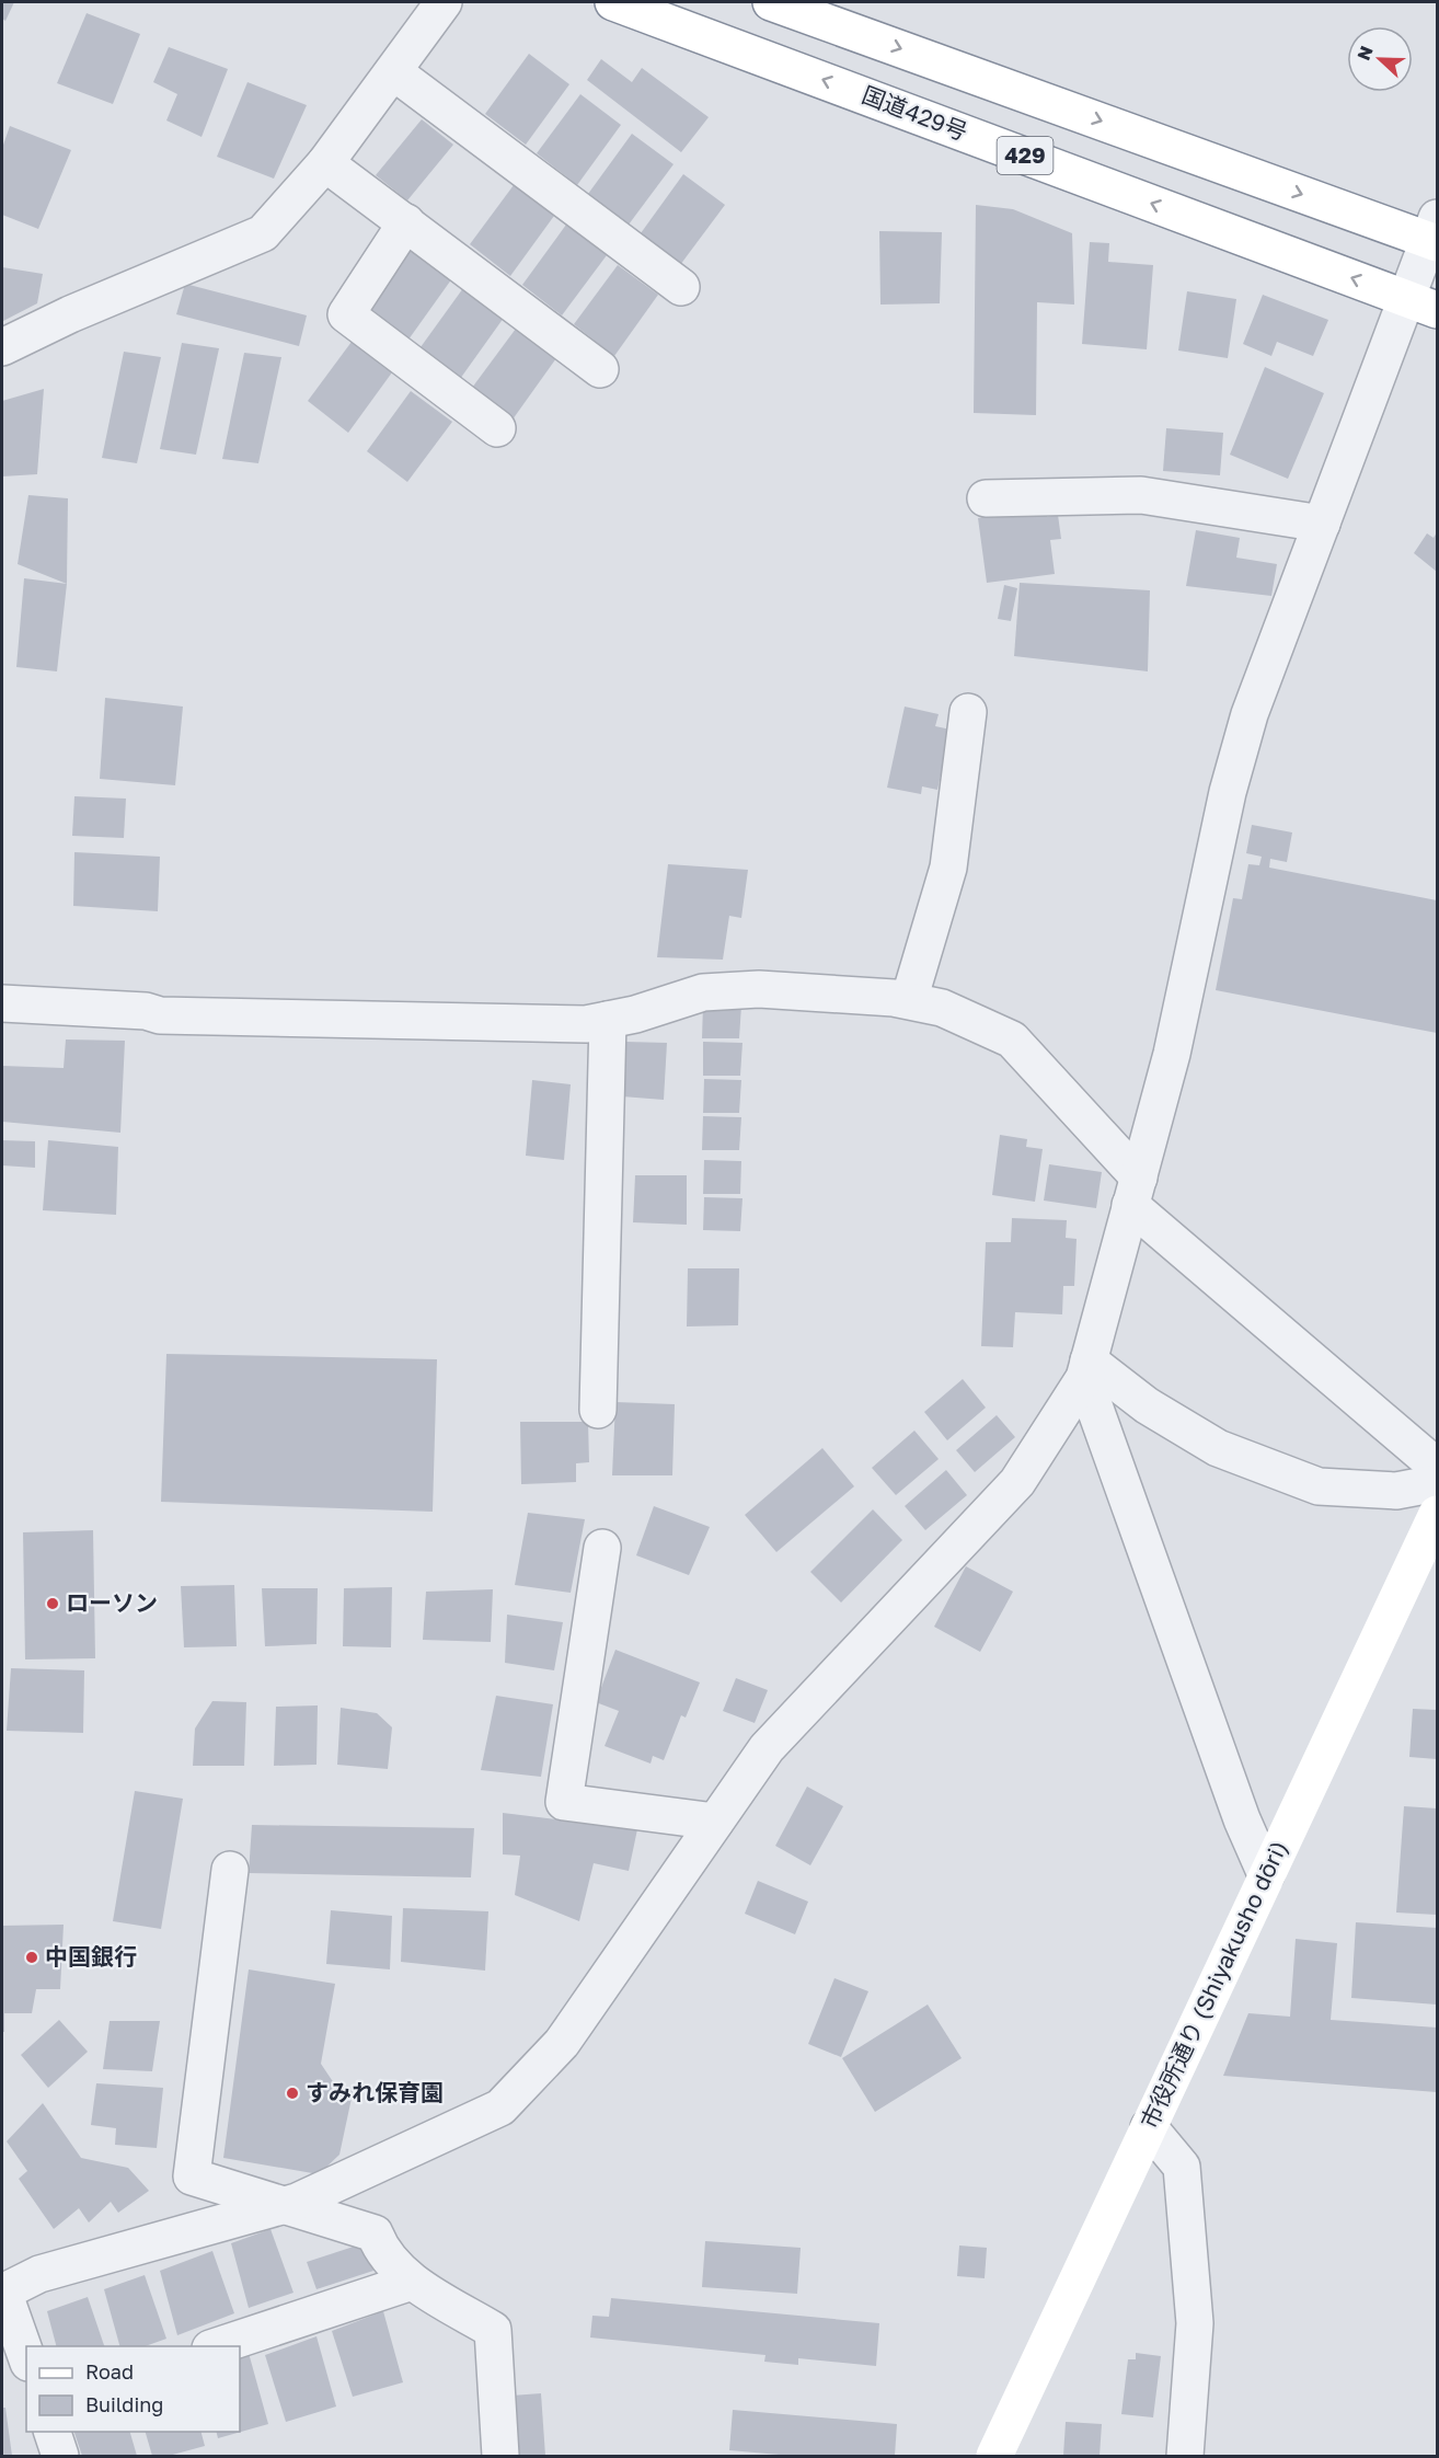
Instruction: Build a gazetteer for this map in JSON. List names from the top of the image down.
{
  "streets": {
    "main road": ["国道429号", "429", "市役所通り (Shiyakusho dōri)"]
  },
  "places": ["ローソン", "中国銀行", "すみれ保育園"],
  "legend": ["Road", "Building"],
  "north": "left"
}
